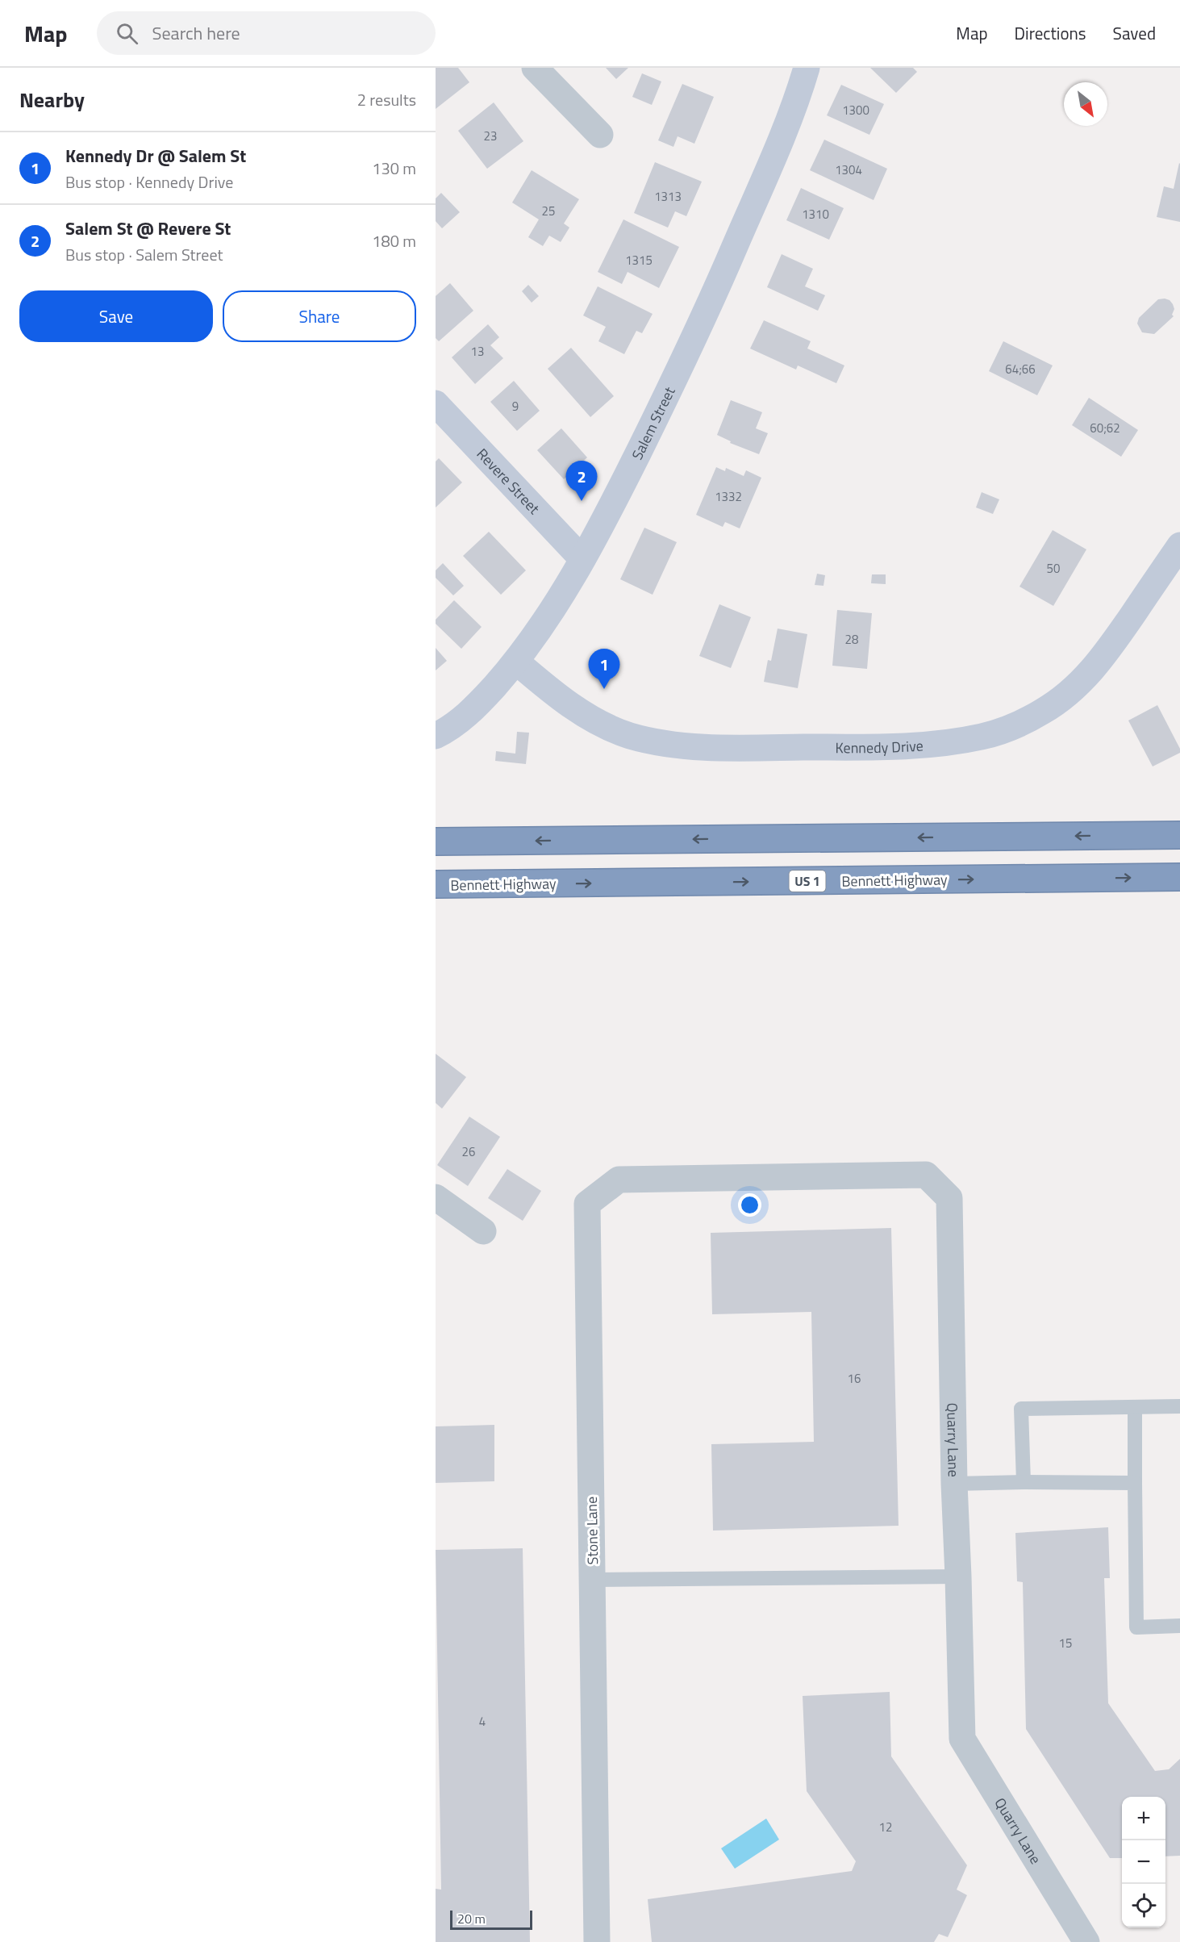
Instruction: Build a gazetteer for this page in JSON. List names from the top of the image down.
{
  "streets": {
    "highway": ["Bennett Highway", "US 1"],
    "street": [
      "Salem Street",
      "Revere Street",
      "Kennedy Drive",
      "Quarry Lane",
      "Stone Lane"
    ]
  },
  "crossings": [
    ["Salem Street", "Revere Street"],
    ["Salem Street", "Kennedy Drive"],
    ["Quarry Lane", "Stone Lane"]
  ],
  "house_numbers": [
    "1300",
    "23",
    "1304",
    "1313",
    "25",
    "1310",
    "1315",
    "13",
    "64;66",
    "9",
    "60;62",
    "1332",
    "50",
    "28",
    "26",
    "16",
    "15",
    "4",
    "12"
  ],
  "scale_bar": "20 m",
  "north": "bottom right",
  "page": {
    "header": "Map",
    "search": "Search here",
    "nav": ["Map", "Directions", "Saved"],
    "heading": ["Nearby", "2 results"],
    "list": [
      {
        "mark": "1",
        "name": "Kennedy Dr @ Salem St",
        "note": "Bus stop · Kennedy Drive",
        "value": "130 m"
      },
      {
        "mark": "2",
        "name": "Salem St @ Revere St",
        "note": "Bus stop · Salem Street",
        "value": "180 m"
      }
    ],
    "buttons": ["Save", "Share"],
    "pins": ["2", "1"],
    "map_buttons": ["+", "−"],
    "scale": "20 m"
  }
}
